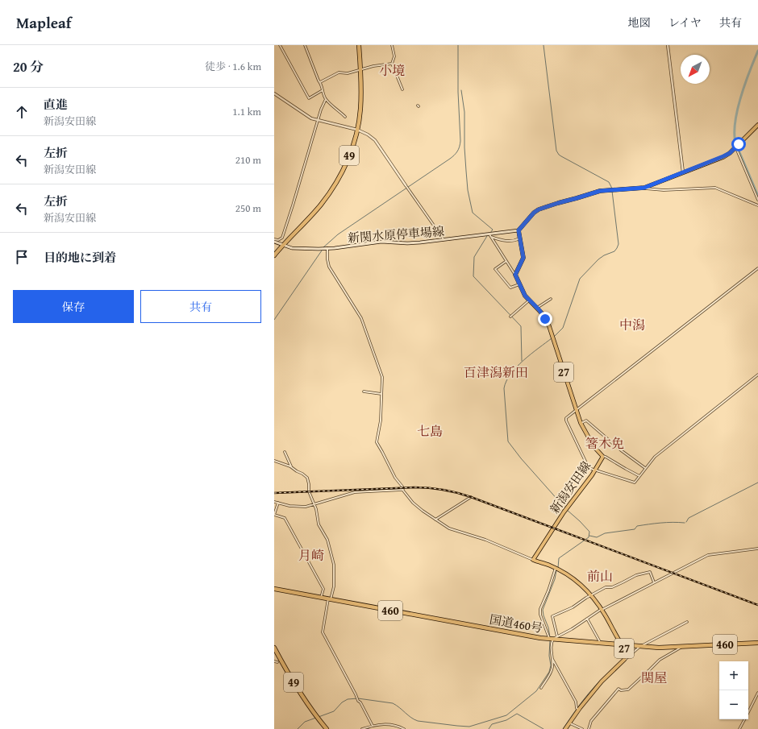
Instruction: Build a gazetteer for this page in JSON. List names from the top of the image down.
{
  "streets": {
    "highway": ["49", "460", "国道460号"],
    "main road": ["新関水原停車場線", "27", "新潟安田線"]
  },
  "crossings": [
    ["49", "新関水原停車場線"],
    ["27", "新潟安田線"],
    ["27", "国道460号"]
  ],
  "districts": [
    "小境",
    "中潟",
    "百津潟新田",
    "七島",
    "箸木免",
    "月崎",
    "前山",
    "関屋"
  ],
  "north": "bottom left",
  "page": {
    "header": "Mapleaf",
    "nav": ["地図", "レイヤ", "共有"],
    "heading": ["20 分", "徒歩 · 1.6 km"],
    "list": [
      ["直進", "新潟安田線", "1.1 km"],
      ["左折", "新潟安田線", "210 m"],
      ["左折", "新潟安田線", "250 m"],
      "目的地に到着"
    ],
    "buttons": ["保存", "共有"],
    "map_buttons": ["+", "−"]
  }
}
